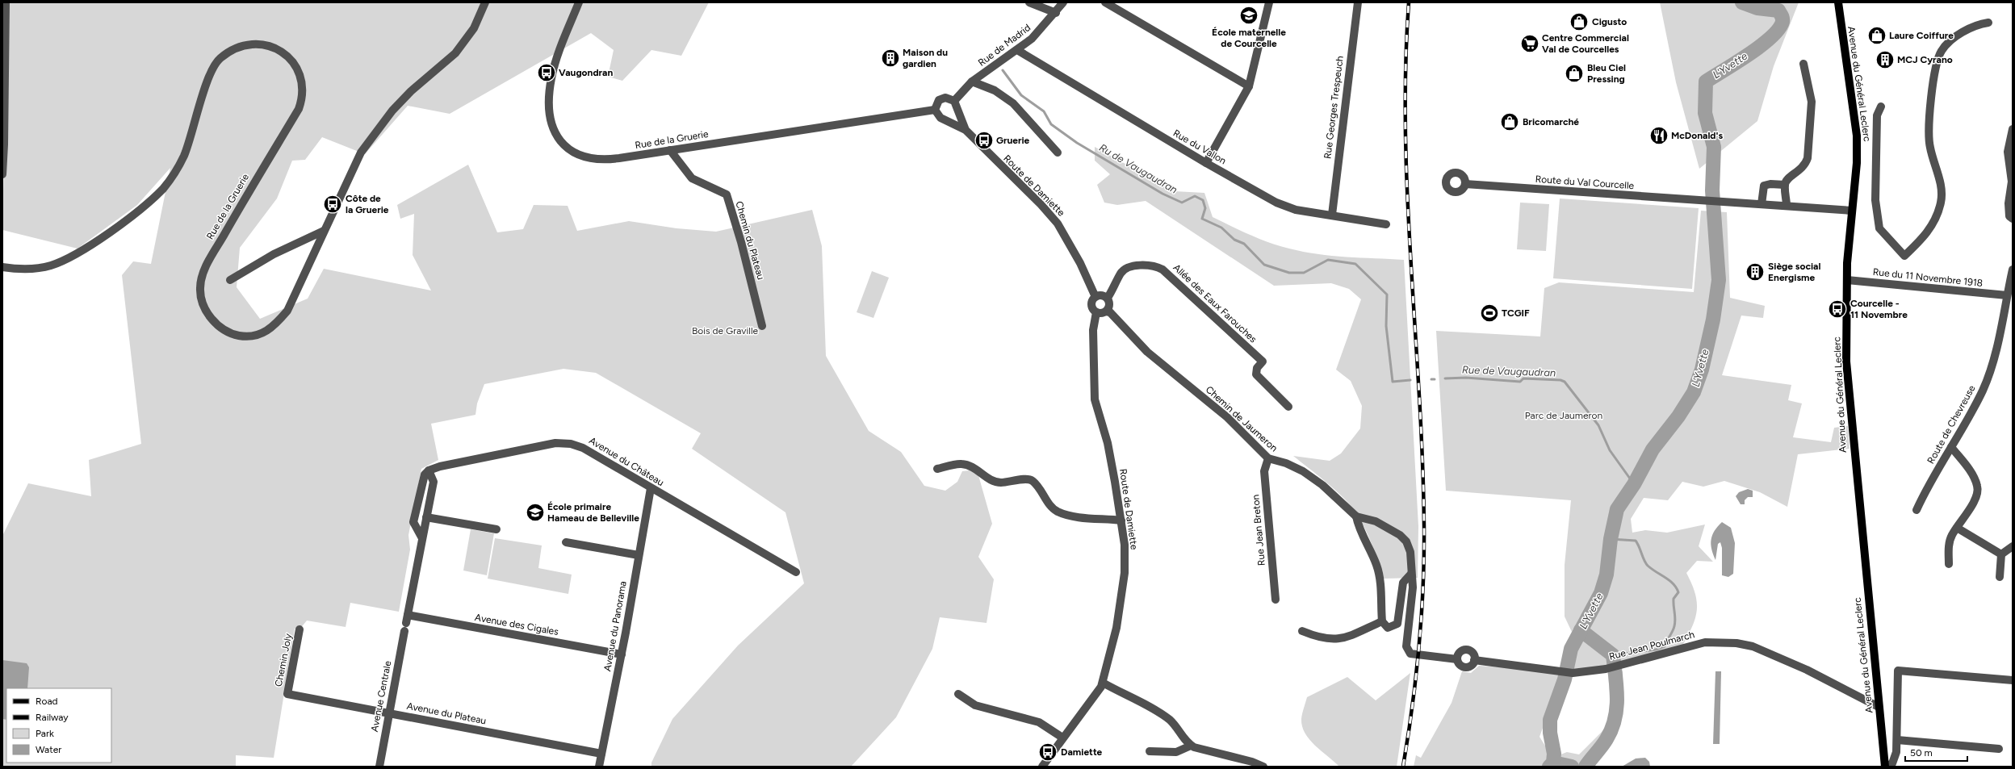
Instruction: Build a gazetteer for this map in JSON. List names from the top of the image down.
{
  "streets": {
    "main road": ["Avenue du Général Leclerc"],
    "street": [
      "Rue de Madrid",
      "Rue Georges Trespeuch",
      "Rue de la Gruerie",
      "Rue du Vallon",
      "Route du Val Courcelle",
      "Route de Damiette",
      "Chemin du Plateau",
      "Rue du 11 Novembre 1918",
      "Allée des Eaux Farouches",
      "Chemin de Jaumeron",
      "Route de Chevreuse",
      "Avenue du Château",
      "Rue Jean Breton",
      "Avenue des Cigales",
      "Avenue du Panorama",
      "Rue Jean Poulmarch",
      "Chemin Joly",
      "Avenue Centrale",
      "Avenue du Plateau"
    ]
  },
  "crossings": [
    ["Rue de Madrid", "Rue de la Gruerie"],
    ["Rue de Madrid", "Rue du Vallon"],
    ["Rue de Madrid", "Route de Damiette"],
    ["Avenue du Général Leclerc", "Rue du 11 Novembre 1918"],
    ["Avenue du Général Leclerc", "Rue Jean Poulmarch"],
    ["Rue Georges Trespeuch", "Rue du Vallon"],
    ["Rue de la Gruerie", "Route de Damiette"],
    ["Rue de la Gruerie", "Chemin du Plateau"],
    ["Route de Damiette", "Allée des Eaux Farouches"],
    ["Route de Damiette", "Chemin de Jaumeron"],
    ["Rue du 11 Novembre 1918", "Route de Chevreuse"],
    ["Allée des Eaux Farouches", "Chemin de Jaumeron"],
    ["Chemin de Jaumeron", "Rue Jean Breton"],
    ["Chemin de Jaumeron", "Rue Jean Poulmarch"],
    ["Avenue du Château", "Avenue du Panorama"],
    ["Avenue du Château", "Avenue Centrale"],
    ["Avenue des Cigales", "Avenue du Panorama"],
    ["Avenue des Cigales", "Avenue Centrale"],
    ["Avenue du Panorama", "Avenue du Plateau"],
    ["Chemin Joly", "Avenue du Plateau"],
    ["Avenue Centrale", "Avenue du Plateau"]
  ],
  "water": ["L'Yvette", "Ru de Vaugaudran", "Rue de Vaugaudran"],
  "parks": ["Bois de Graville", "Parc de Jaumeron"],
  "places": {
    "school or university": ["École maternelle de Courcelle", "École primaire Hameau de Belleville"],
    "shop": [
      "Cigusto",
      "Laure Coiffure",
      "Bleu Ciel Pressing",
      "Bricomarché"
    ],
    "supermarket": ["Centre Commercial Val de Courcelles"],
    "building": ["Maison du gardien", "MCJ Cyrano", "Siège social Energisme"],
    "bus stop": [
      "Vaugondran",
      "Gruerie",
      "Côte de la Gruerie",
      "Courcelle - 11 Novembre",
      "Damiette"
    ],
    "restaurant": ["McDonald's"],
    "sports": ["TCGIF"]
  },
  "legend": [
    "Road",
    "Railway",
    "Park",
    "Water"
  ],
  "scale_bar": "50 m"
}
